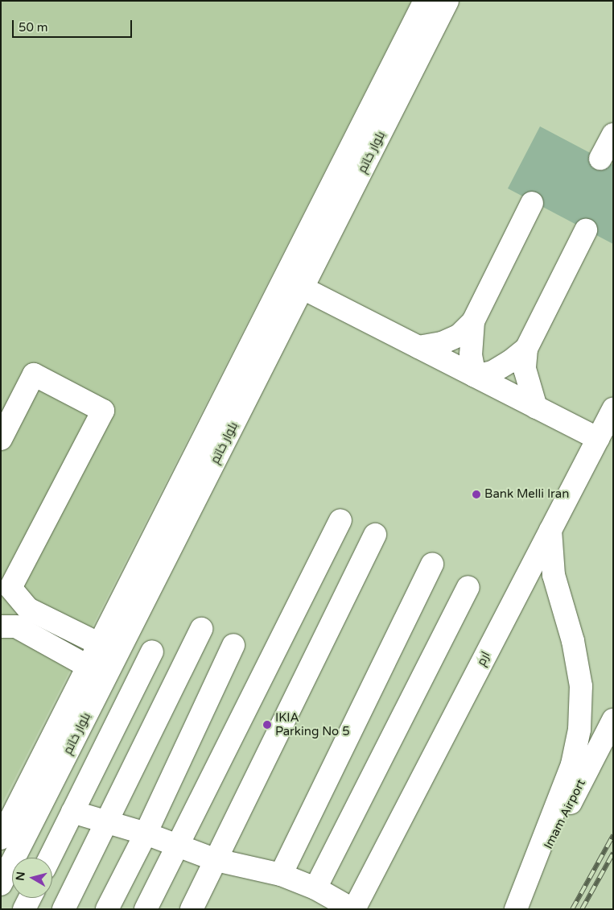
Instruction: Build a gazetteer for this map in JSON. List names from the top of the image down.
{
  "streets": {
    "main road": ["بلوار خاتم", "ارم", "Imam Airport"]
  },
  "places": ["Bank Melli Iran", "IKIA Parking No 5"],
  "scale_bar": "50 m",
  "north": "left"
}
